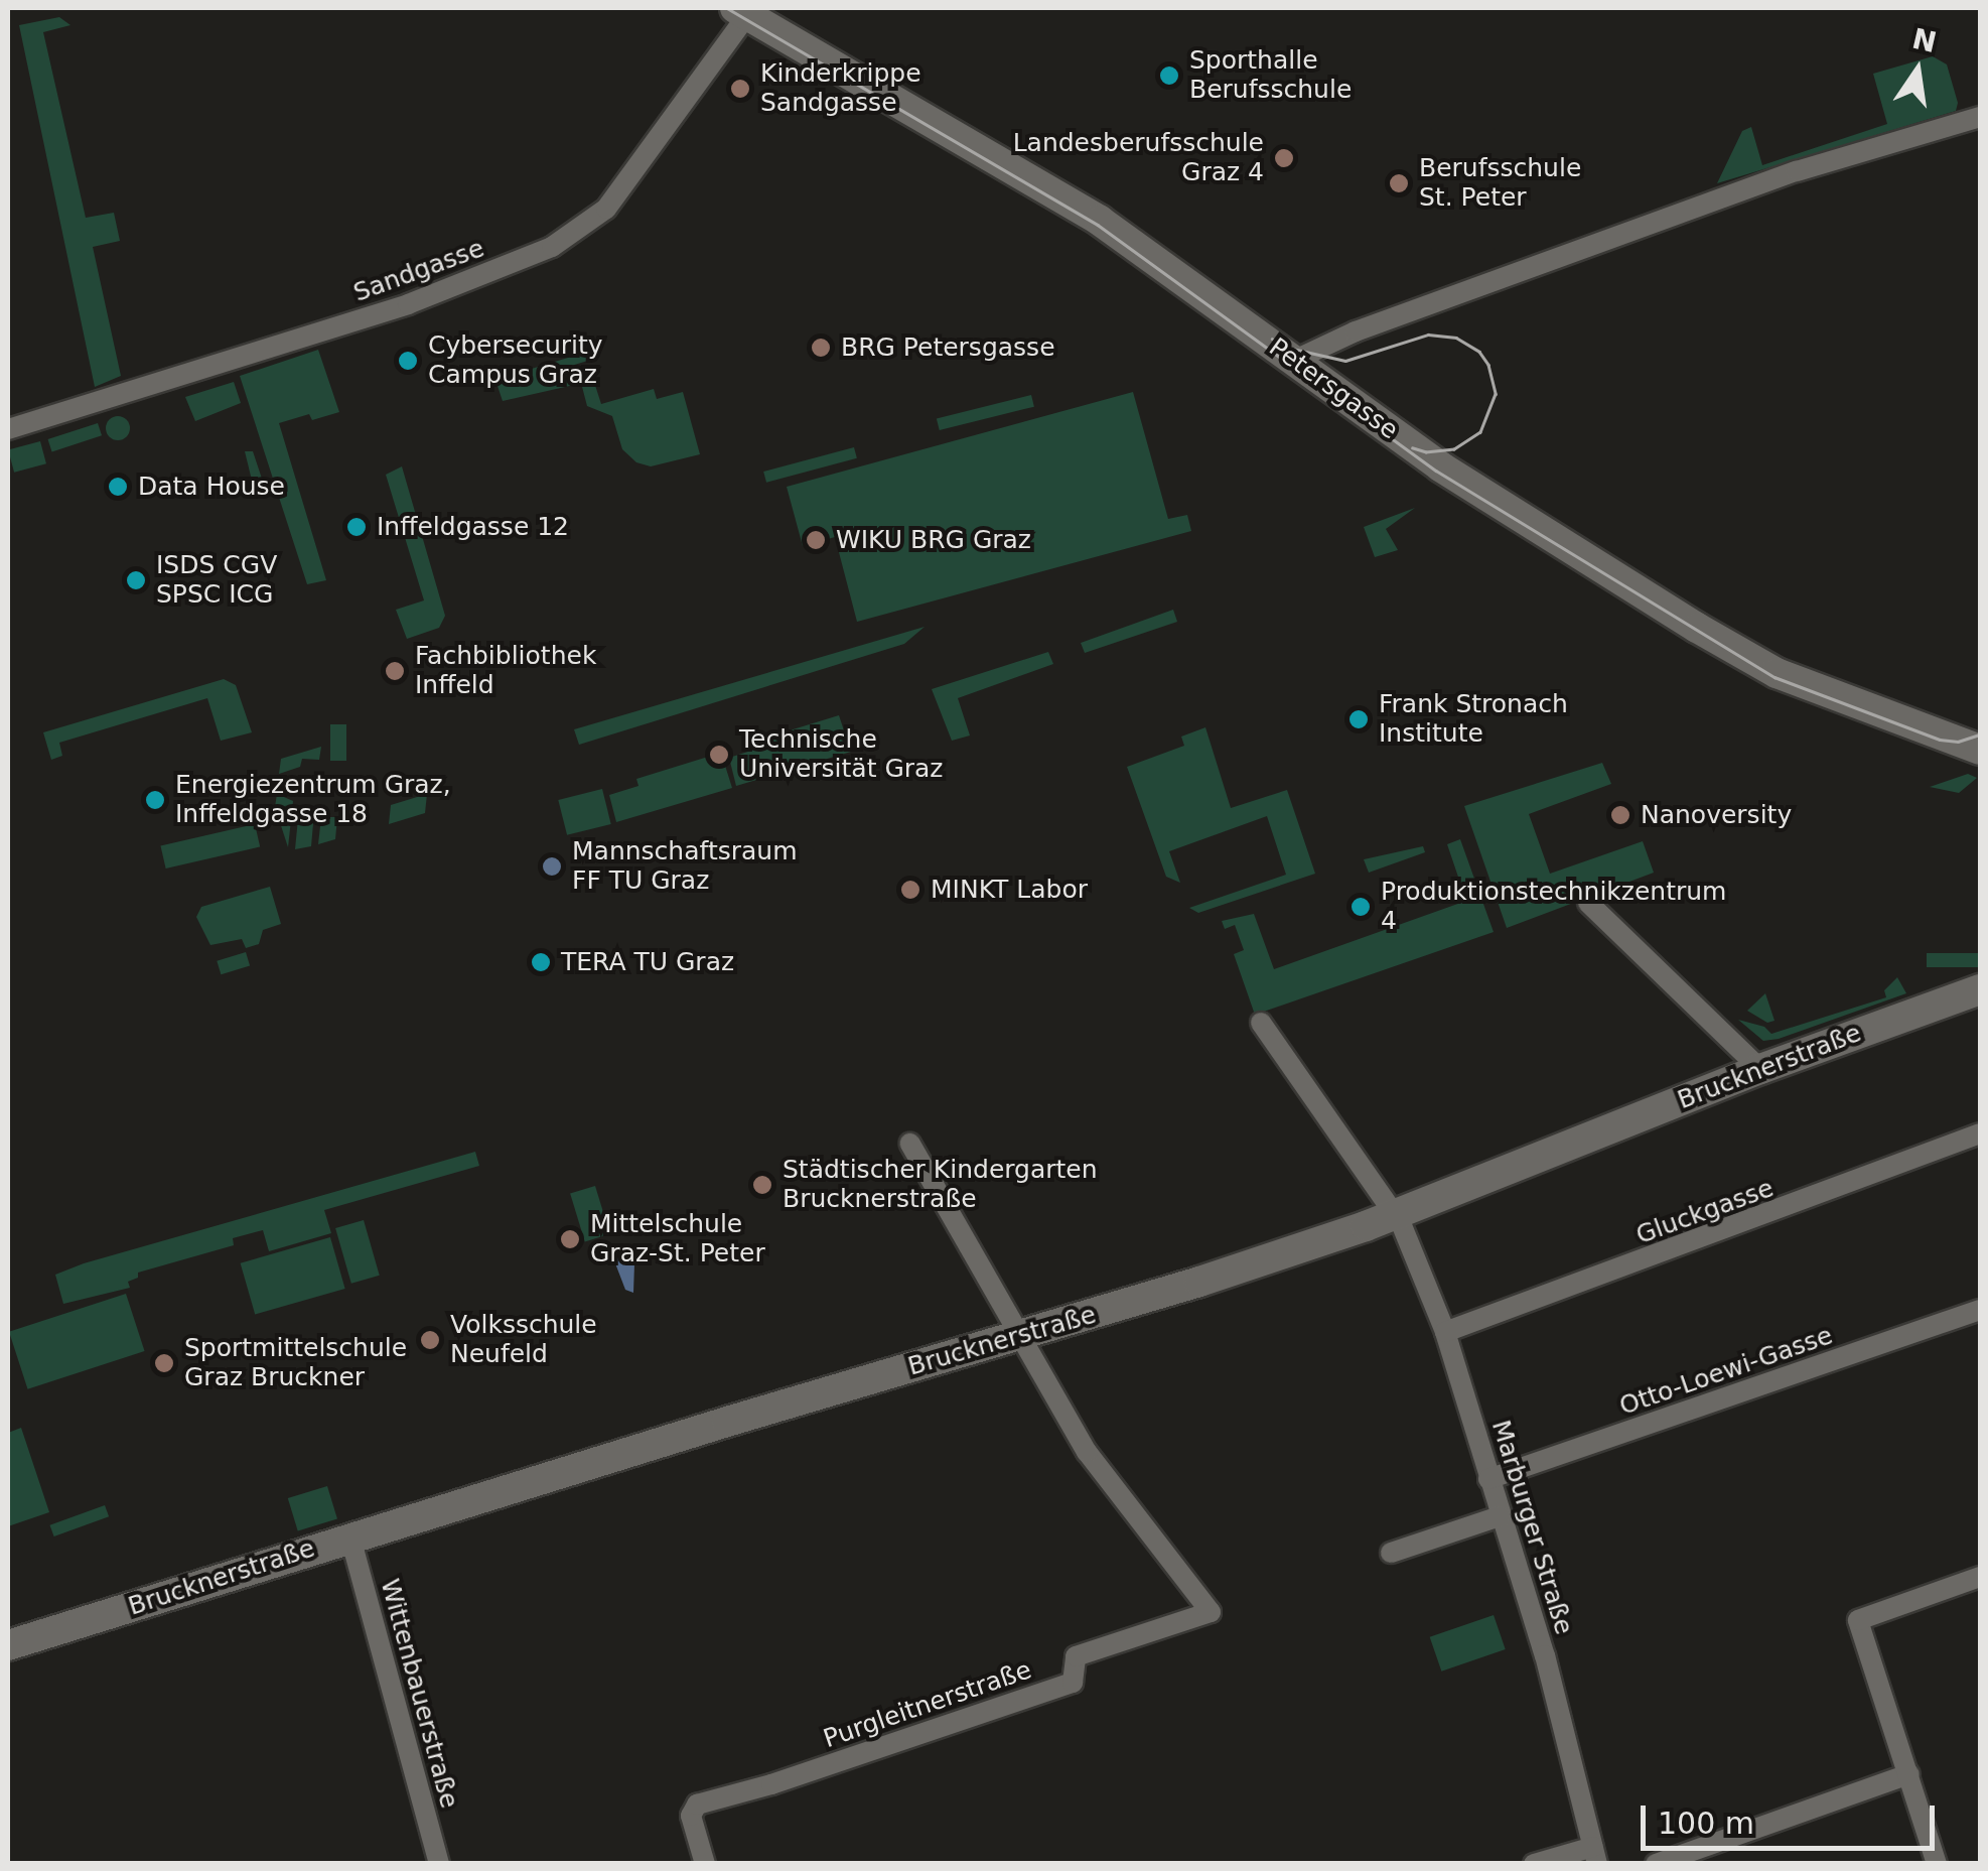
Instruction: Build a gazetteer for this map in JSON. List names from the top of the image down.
{
  "streets": {
    "main road": ["Petersgasse", "Brucknerstraße"],
    "street": [
      "Sandgasse",
      "Gluckgasse",
      "Otto-Loewi-Gasse",
      "Marburger Straße",
      "Wittenbauerstraße",
      "Purgleitnerstraße"
    ]
  },
  "crossings": [
    ["Sandgasse", "Petersgasse"],
    ["Brucknerstraße", "Marburger Straße"],
    ["Brucknerstraße", "Wittenbauerstraße"],
    ["Brucknerstraße", "Purgleitnerstraße"],
    ["Gluckgasse", "Marburger Straße"],
    ["Otto-Loewi-Gasse", "Marburger Straße"]
  ],
  "places": [
    "Sporthalle Berufsschule",
    "Kinderkrippe Sandgasse",
    "Landesberufsschule Graz 4",
    "Berufsschule St. Peter",
    "BRG Petersgasse",
    "Cybersecurity Campus Graz",
    "Data House",
    "Inffeldgasse 12",
    "WIKU BRG Graz",
    "ISDS CGV SPSC ICG",
    "Fachbibliothek Inffeld",
    "Frank Stronach Institute",
    "Technische Universität Graz",
    "Energiezentrum Graz, Inffeldgasse 18",
    "Nanoversity",
    "Mannschaftsraum FF TU Graz",
    "MINKT Labor",
    "Produktionstechnikzentrum 4",
    "TERA TU Graz",
    "Städtischer Kindergarten Brucknerstraße",
    "Mittelschule Graz-St. Peter",
    "Volksschule Neufeld",
    "Sportmittelschule Graz Bruckner"
  ],
  "scale_bar": "100 m",
  "north": "top"
}
